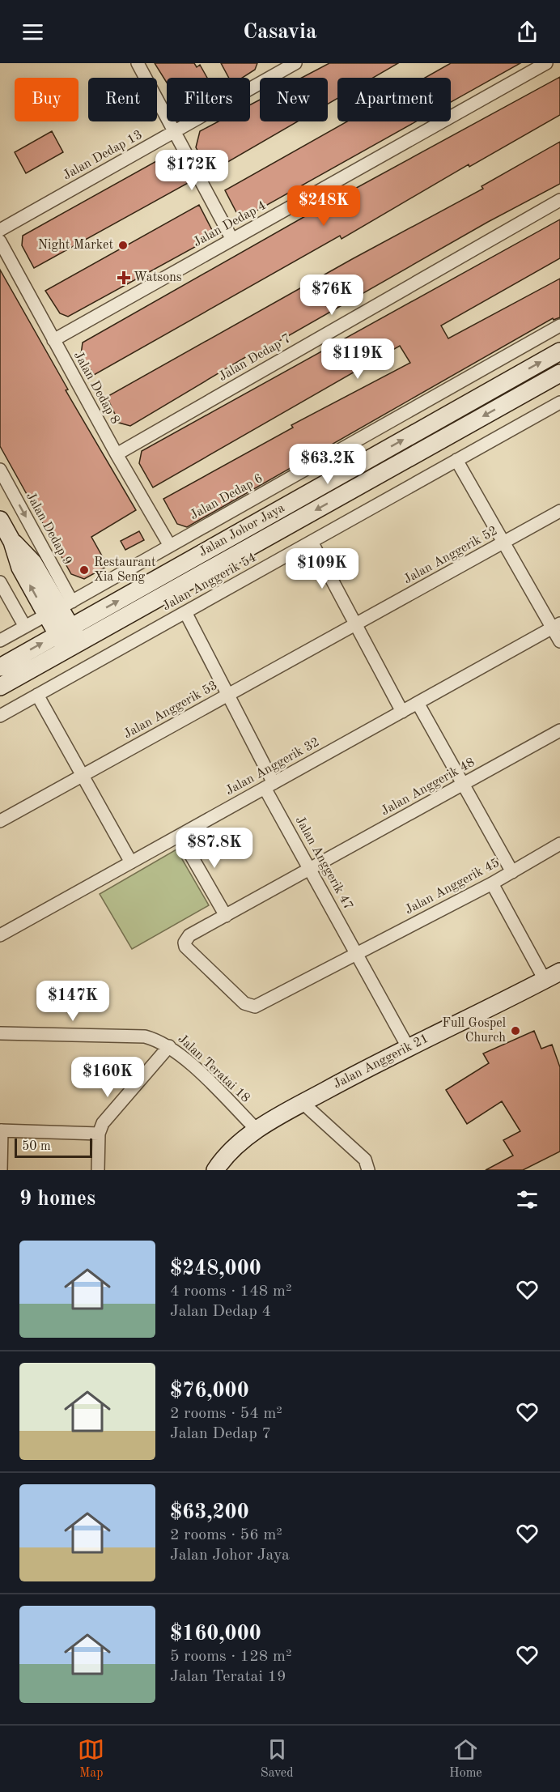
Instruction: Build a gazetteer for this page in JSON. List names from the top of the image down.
{
  "streets": {
    "main road": ["Jalan Johor Jaya", "Jalan Anggerik 21"],
    "street": [
      "Jalan Dedap 13",
      "Jalan Dedap 4",
      "Jalan Dedap 7",
      "Jalan Dedap 8",
      "Jalan Dedap 6",
      "Jalan Dedap 9",
      "Jalan Anggerik 52",
      "Jalan Anggerik 54",
      "Jalan Anggerik 53",
      "Jalan Anggerik 32",
      "Jalan Anggerik 48",
      "Jalan Anggerik 47",
      "Jalan Anggerik 45",
      "Jalan Teratai 18"
    ]
  },
  "crossings": [
    ["Jalan Dedap 4", "Jalan Dedap 8"],
    ["Jalan Dedap 7", "Jalan Dedap 8"],
    ["Jalan Dedap 8", "Jalan Dedap 6"],
    ["Jalan Dedap 6", "Jalan Dedap 9"],
    ["Jalan Anggerik 52", "Jalan Anggerik 53"],
    ["Jalan Anggerik 54", "Jalan Anggerik 47"],
    ["Jalan Anggerik 53", "Jalan Anggerik 47"],
    ["Jalan Anggerik 32", "Jalan Anggerik 47"],
    ["Jalan Anggerik 48", "Jalan Anggerik 47"],
    ["Jalan Anggerik 48", "Jalan Anggerik 45"],
    ["Jalan Anggerik 47", "Jalan Anggerik 45"],
    ["Jalan Anggerik 47", "Jalan Anggerik 21"],
    ["Jalan Anggerik 21", "Jalan Teratai 18"]
  ],
  "places": {
    "other": ["Night Market", "Restaurant Xia Seng", "Full Gospel Church"],
    "health": ["Watsons"]
  },
  "scale_bar": "50 m",
  "page": {
    "header": "Casavia",
    "chip": [
      "Buy",
      "Rent",
      "Filters",
      "New",
      "Apartment"
    ],
    "price": [
      "$172K",
      "$248K",
      "$76K",
      "$119K",
      "$63.2K",
      "$109K",
      "$87.8K",
      "$147K",
      "$160K"
    ],
    "scale": "50 m",
    "heading": "9 homes",
    "list": [
      {
        "name": "$248,000",
        "note": "4 rooms · 148 m² · Jalan Dedap 4"
      },
      {
        "name": "$76,000",
        "note": "2 rooms · 54 m² · Jalan Dedap 7"
      },
      {
        "name": "$63,200",
        "note": "2 rooms · 56 m² · Jalan Johor Jaya"
      },
      {
        "name": "$160,000",
        "note": "5 rooms · 128 m² · Jalan Teratai 19"
      }
    ],
    "tabs": ["Map", "Saved", "Home"]
  }
}
